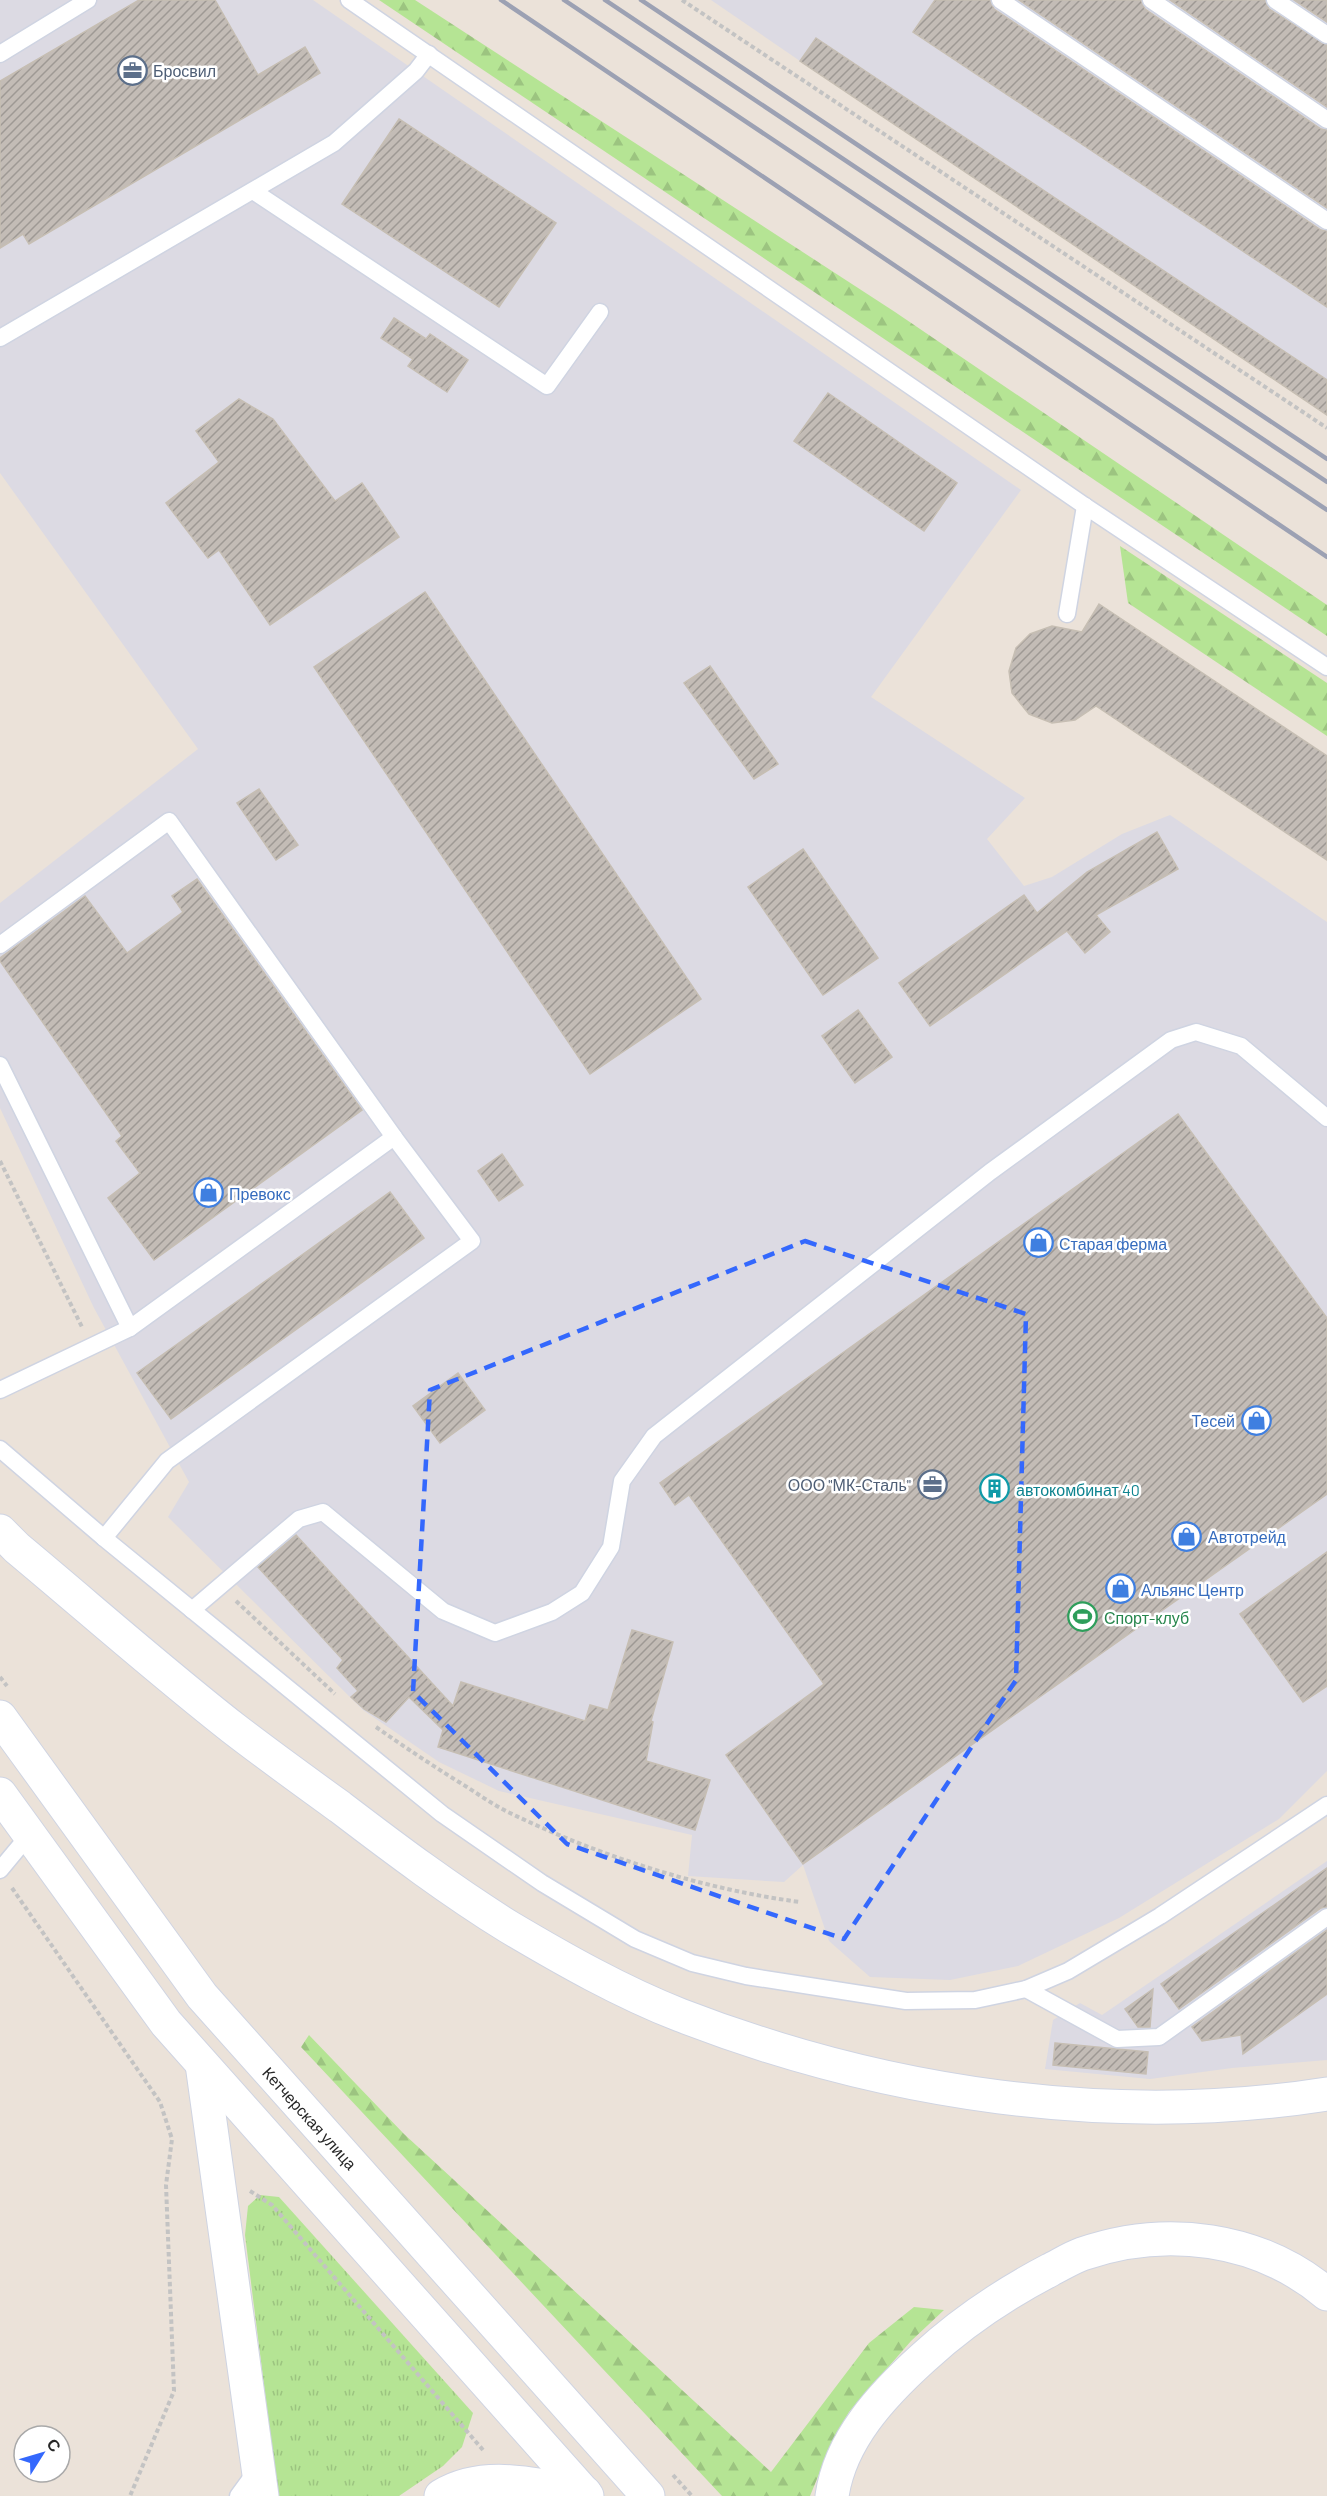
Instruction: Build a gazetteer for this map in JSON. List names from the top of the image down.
{
  "streets": {
    "main road": ["Кетчерская улица"]
  },
  "places": {
    "office": ["Бросвил", "ООО \"МК-Сталь\""],
    "shop": [
      "Превокс",
      "Старая ферма",
      "Тесей",
      "Автотрейд",
      "Альянс Центр"
    ],
    "building": ["автокомбинат 40"],
    "sports": ["Спорт-клуб"]
  },
  "north": "top right"
}
